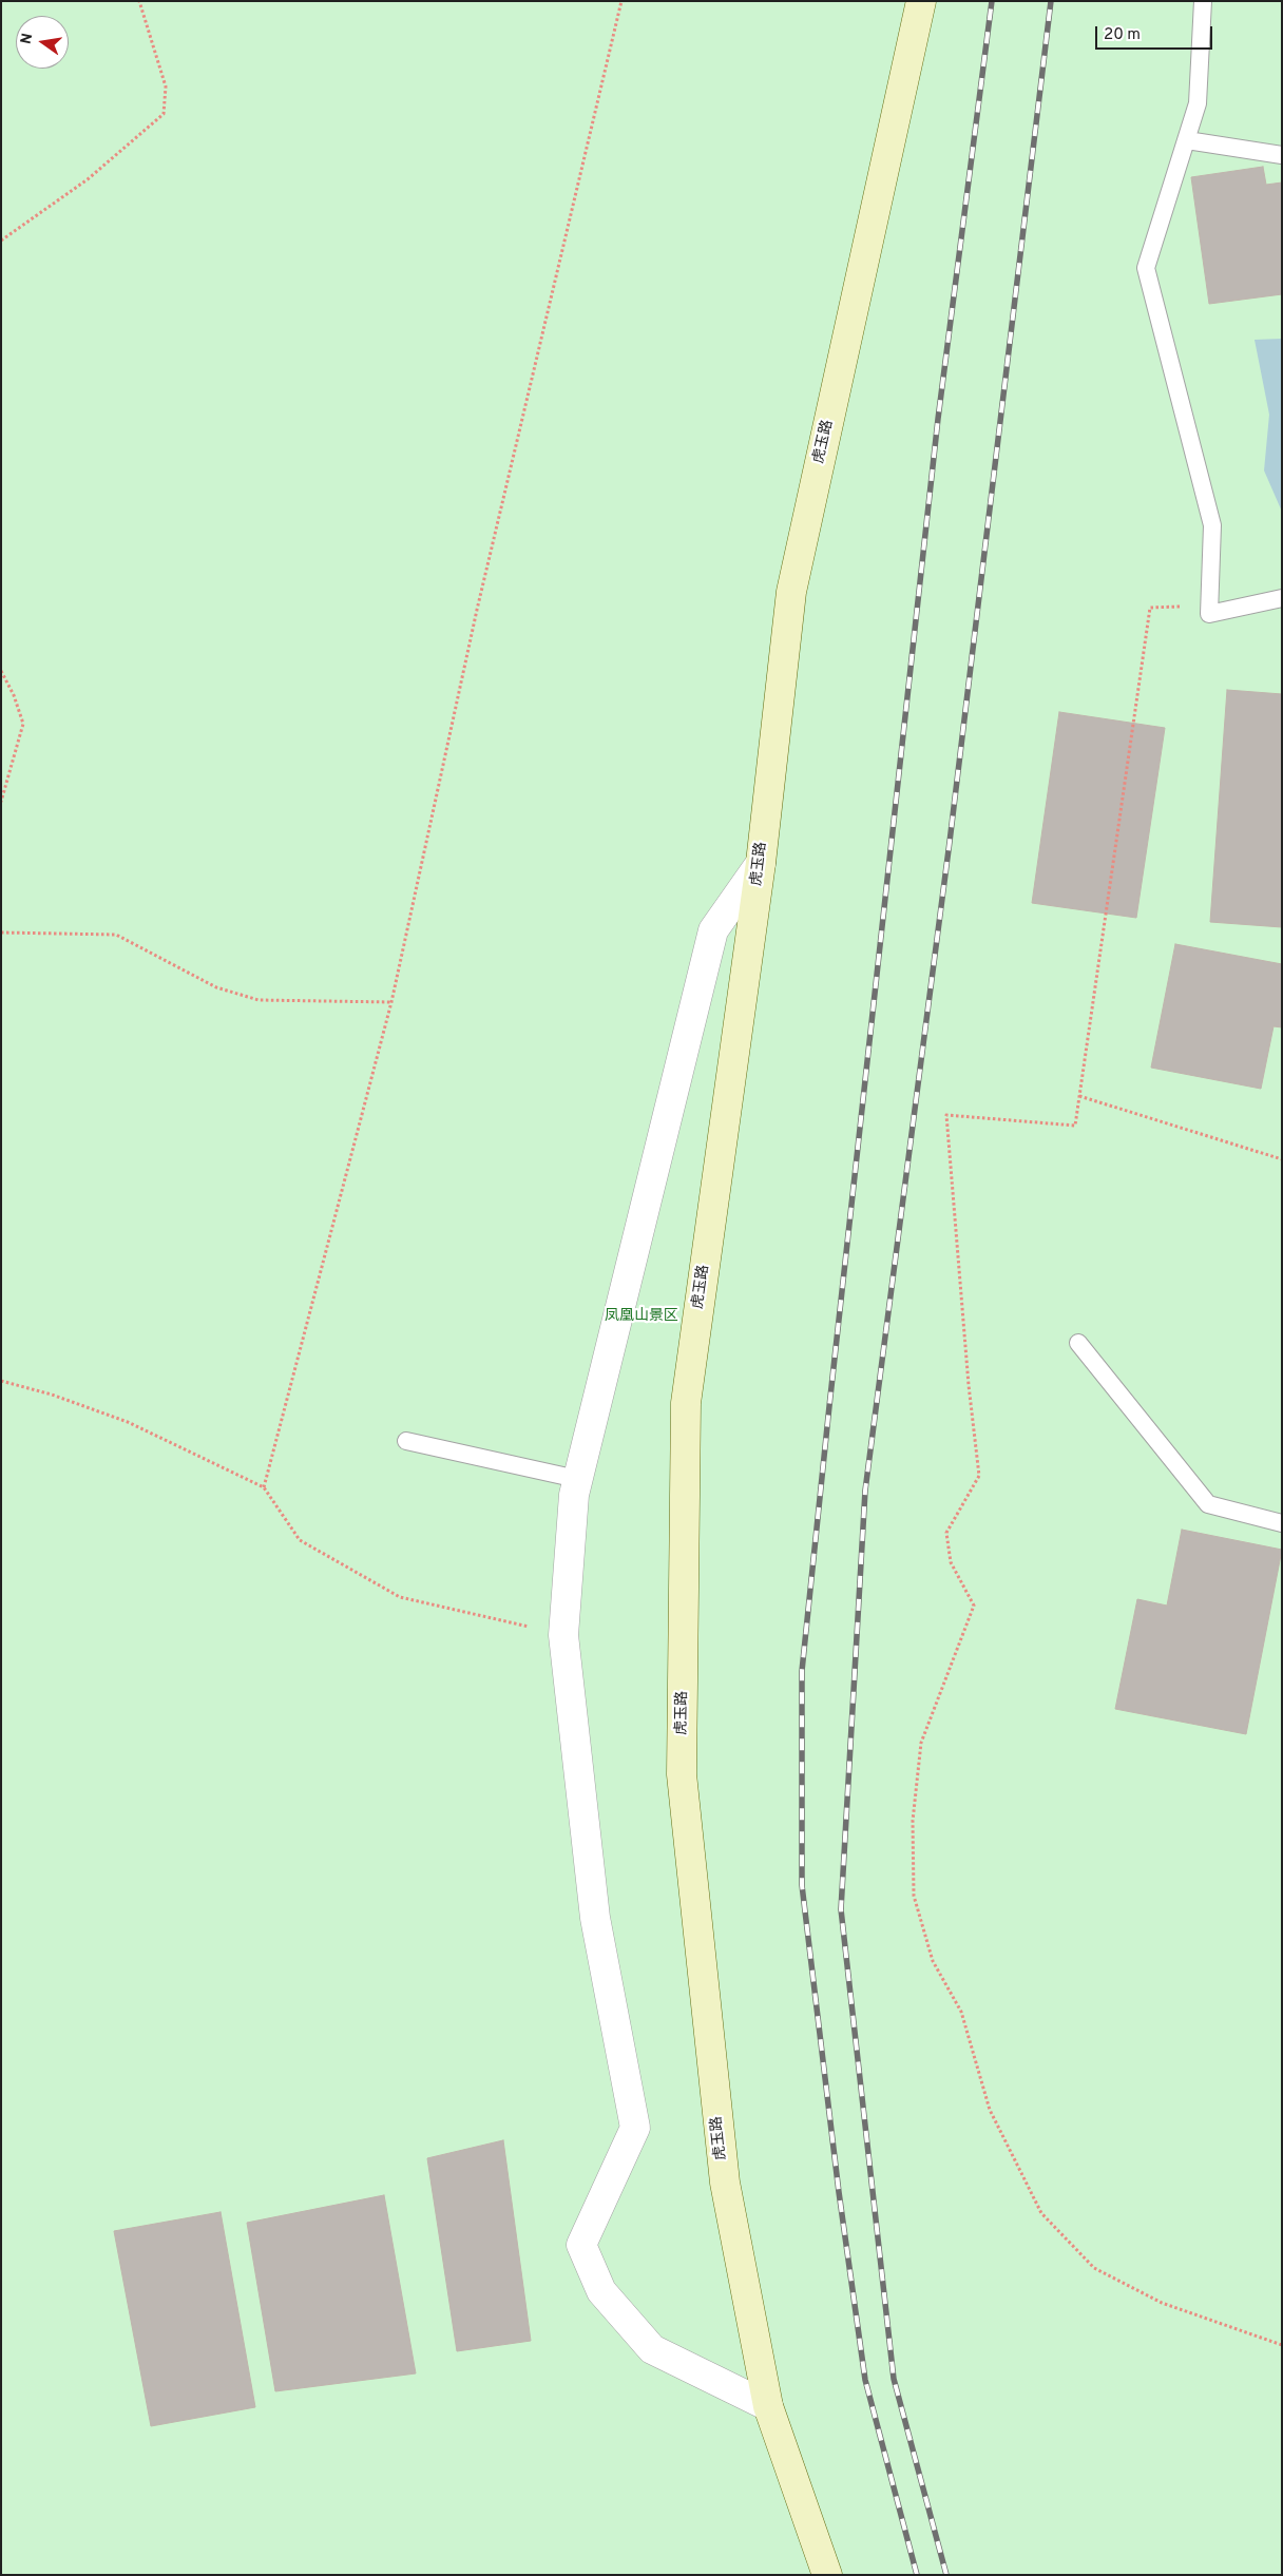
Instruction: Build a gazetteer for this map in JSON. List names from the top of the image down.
{
  "streets": {
    "street": ["虎玉路"]
  },
  "parks": ["凤凰山景区"],
  "scale_bar": "20 m",
  "north": "left"
}
